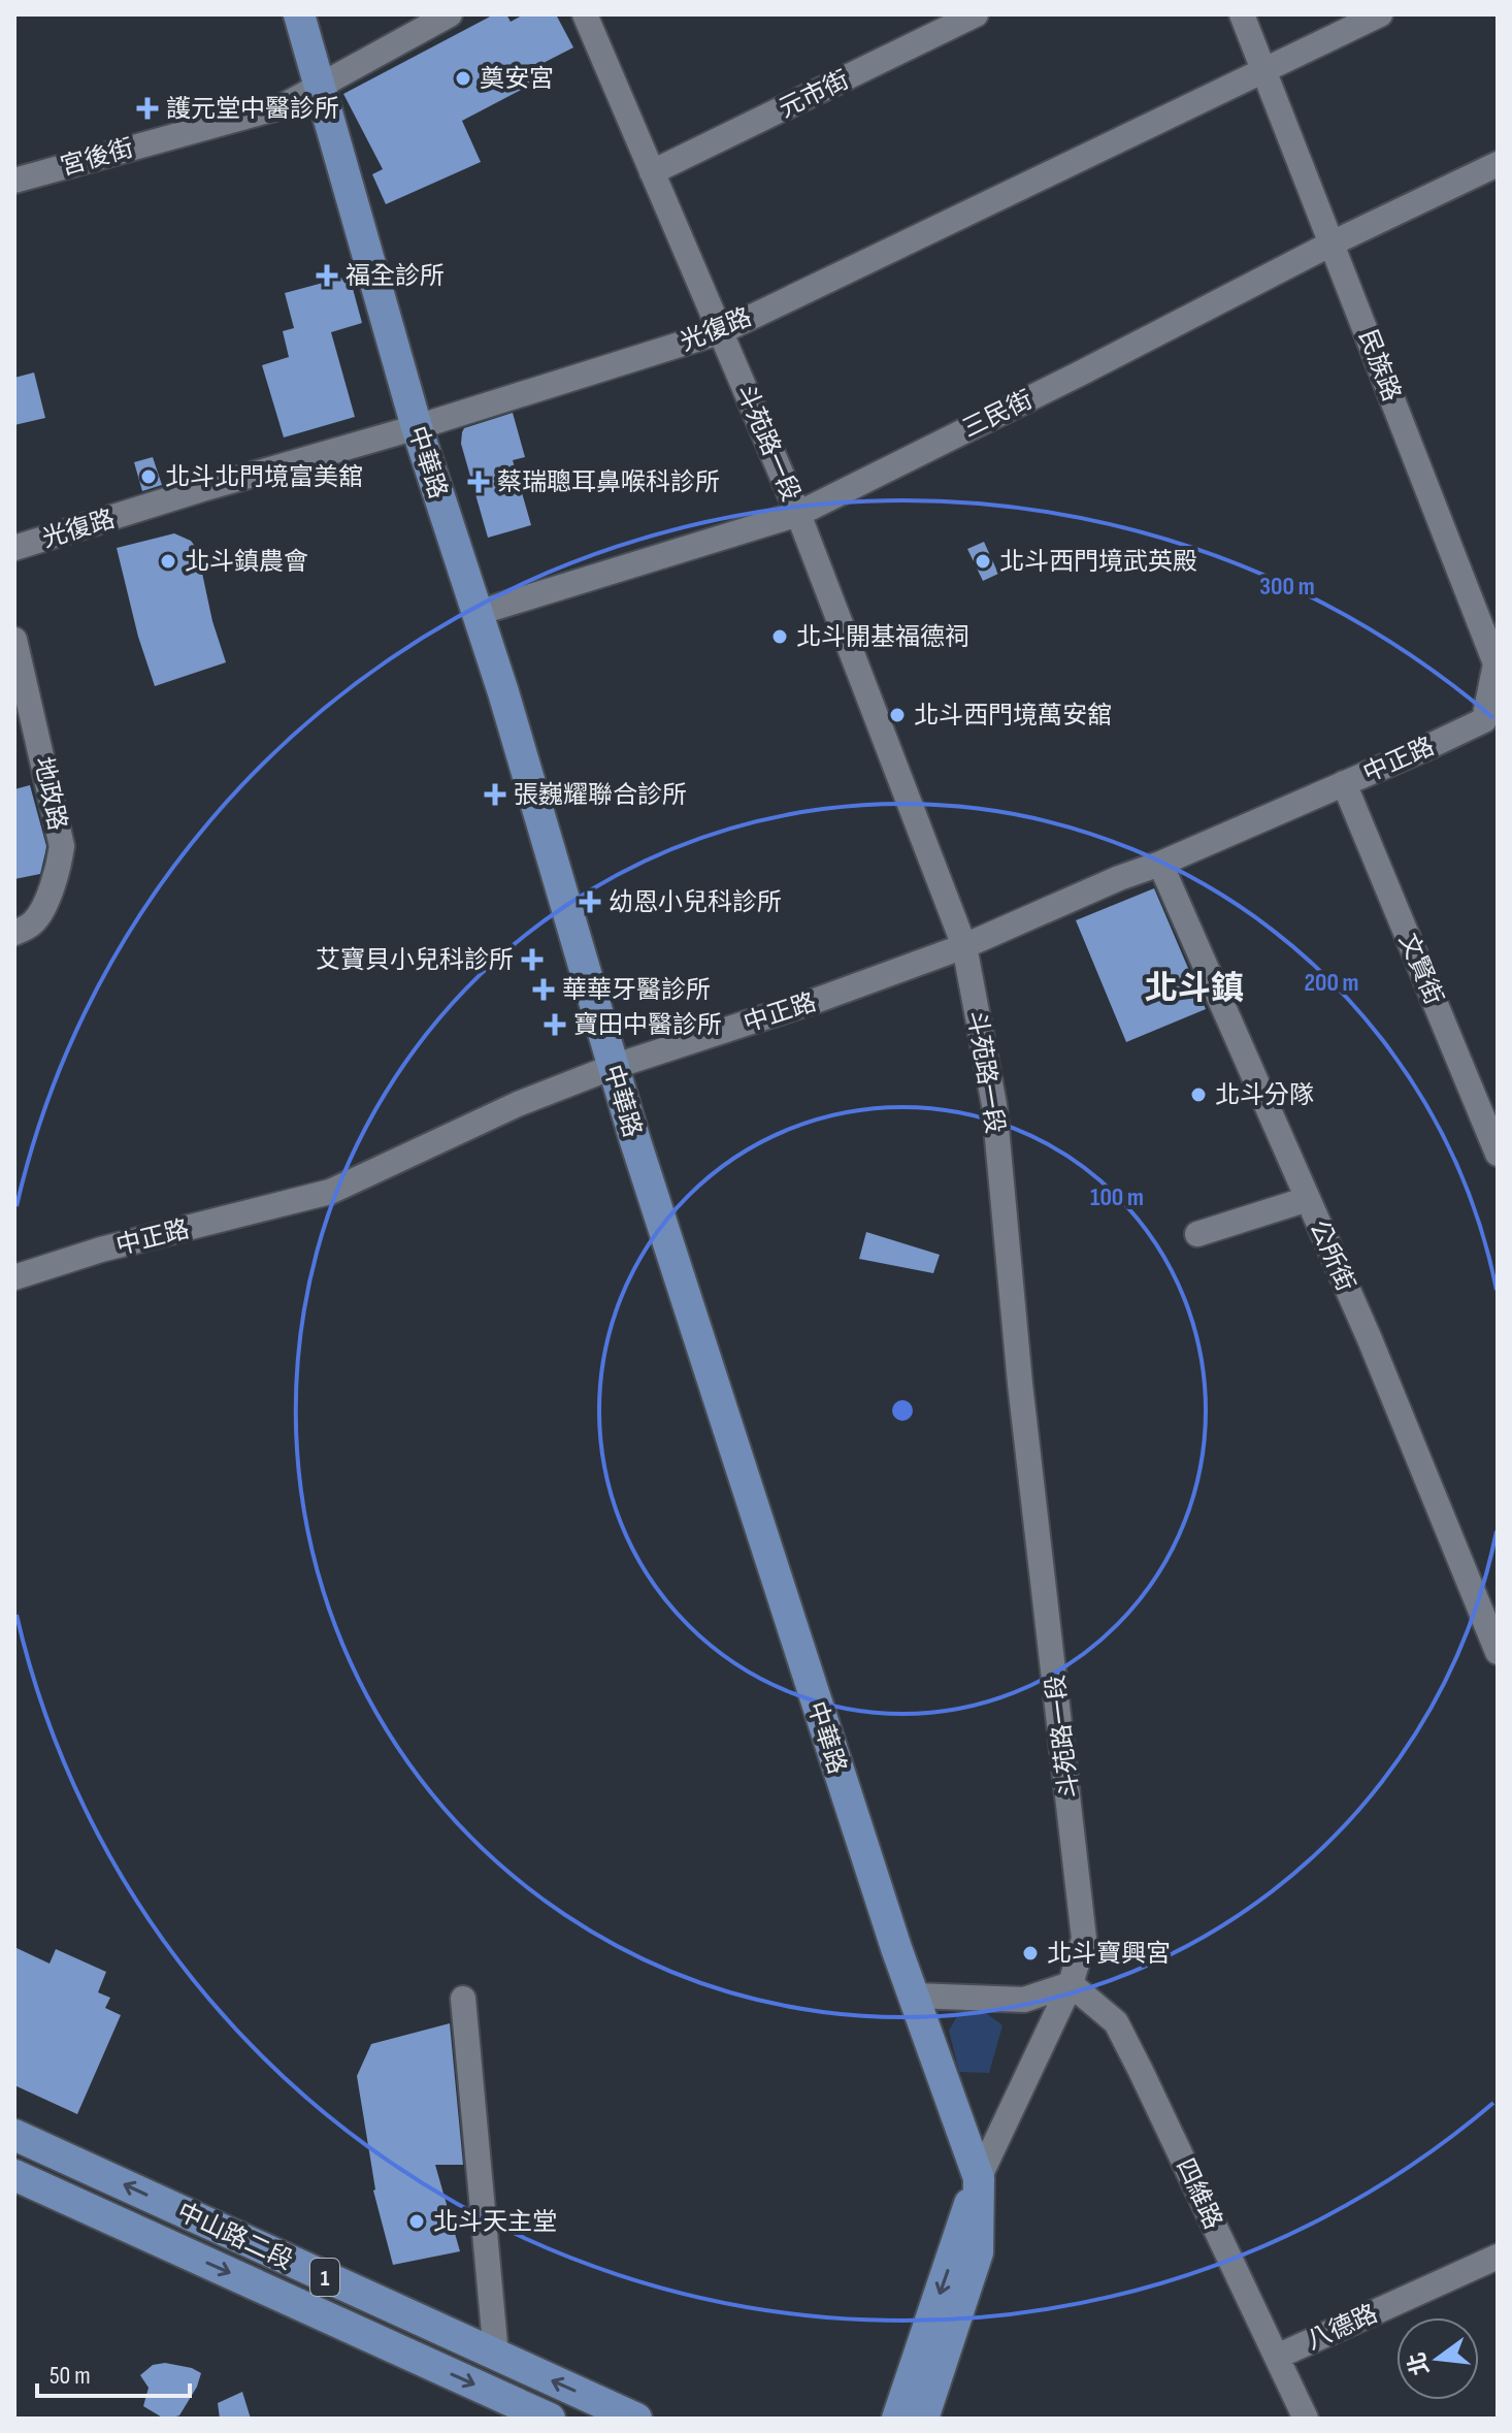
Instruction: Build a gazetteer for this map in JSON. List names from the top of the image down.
{
  "streets": {
    "main road": [
      "斗苑路一段",
      "中華路",
      "中山路二段",
      "1"
    ],
    "street": [
      "元市街",
      "宮後街",
      "光復路",
      "民族路",
      "三民街",
      "中正路",
      "地政路",
      "文賢街",
      "公所街",
      "四維路",
      "八德路"
    ]
  },
  "crossings": [
    ["元市街", "斗苑路一段"],
    ["宮後街", "中華路"],
    ["光復路", "民族路"],
    ["光復路", "斗苑路一段"],
    ["光復路", "中華路"],
    ["民族路", "三民街"],
    ["民族路", "中正路"],
    ["三民街", "斗苑路一段"],
    ["三民街", "中華路"],
    ["斗苑路一段", "中華路"],
    ["斗苑路一段", "中正路"],
    ["斗苑路一段", "四維路"],
    ["中華路", "中正路"],
    ["中正路", "文賢街"],
    ["中正路", "公所街"],
    ["四維路", "八德路"]
  ],
  "districts": ["北斗鎮"],
  "places": {
    "other": [
      "奠安宮",
      "北斗北門境富美舘",
      "北斗鎮農會",
      "北斗西門境武英殿",
      "北斗開基福德祠",
      "北斗西門境萬安舘",
      "北斗分隊",
      "北斗寶興宮",
      "北斗天主堂"
    ],
    "health": [
      "護元堂中醫診所",
      "福全診所",
      "蔡瑞聰耳鼻喉科診所",
      "張巍耀聯合診所",
      "幼恩小兒科診所",
      "艾寶貝小兒科診所",
      "華華牙醫診所",
      "寶田中醫診所"
    ]
  },
  "scale_bar": "50 m",
  "north": "left",
  "rings": ["300 m", "200 m", "100 m"]
}
